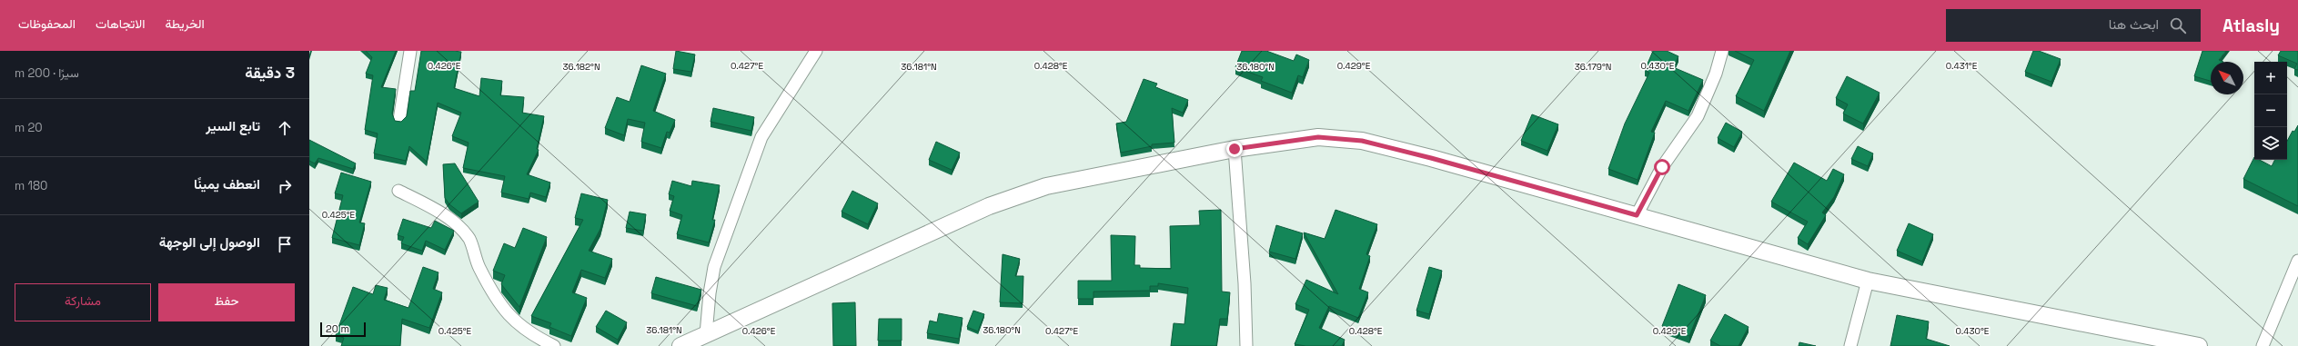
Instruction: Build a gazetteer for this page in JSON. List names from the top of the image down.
{
  "scale_bar": "20 m",
  "north": "top left",
  "page": {
    "header": "Atlasly",
    "search": "ابحث هنا",
    "nav": ["الخريطة", "الاتجاهات", "المحفوظات"],
    "heading": ["3 دقيقة", "سيرًا · 200 m"],
    "map_buttons": ["+", "−"],
    "list": [
      ["تابع السير", "20 m"],
      ["انعطف يمينًا", "180 m"],
      "الوصول إلى الوجهة"
    ],
    "buttons": ["حفظ", "مشاركة"],
    "scale": "20 m"
  },
  "coordinates": [
    "0.426°E",
    "0.427°E",
    "0.428°E",
    "0.429°E",
    "0.430°E",
    "0.431°E",
    "36.182°N",
    "36.181°N",
    "36.180°N",
    "36.179°N",
    "0.425°E"
  ]
}
